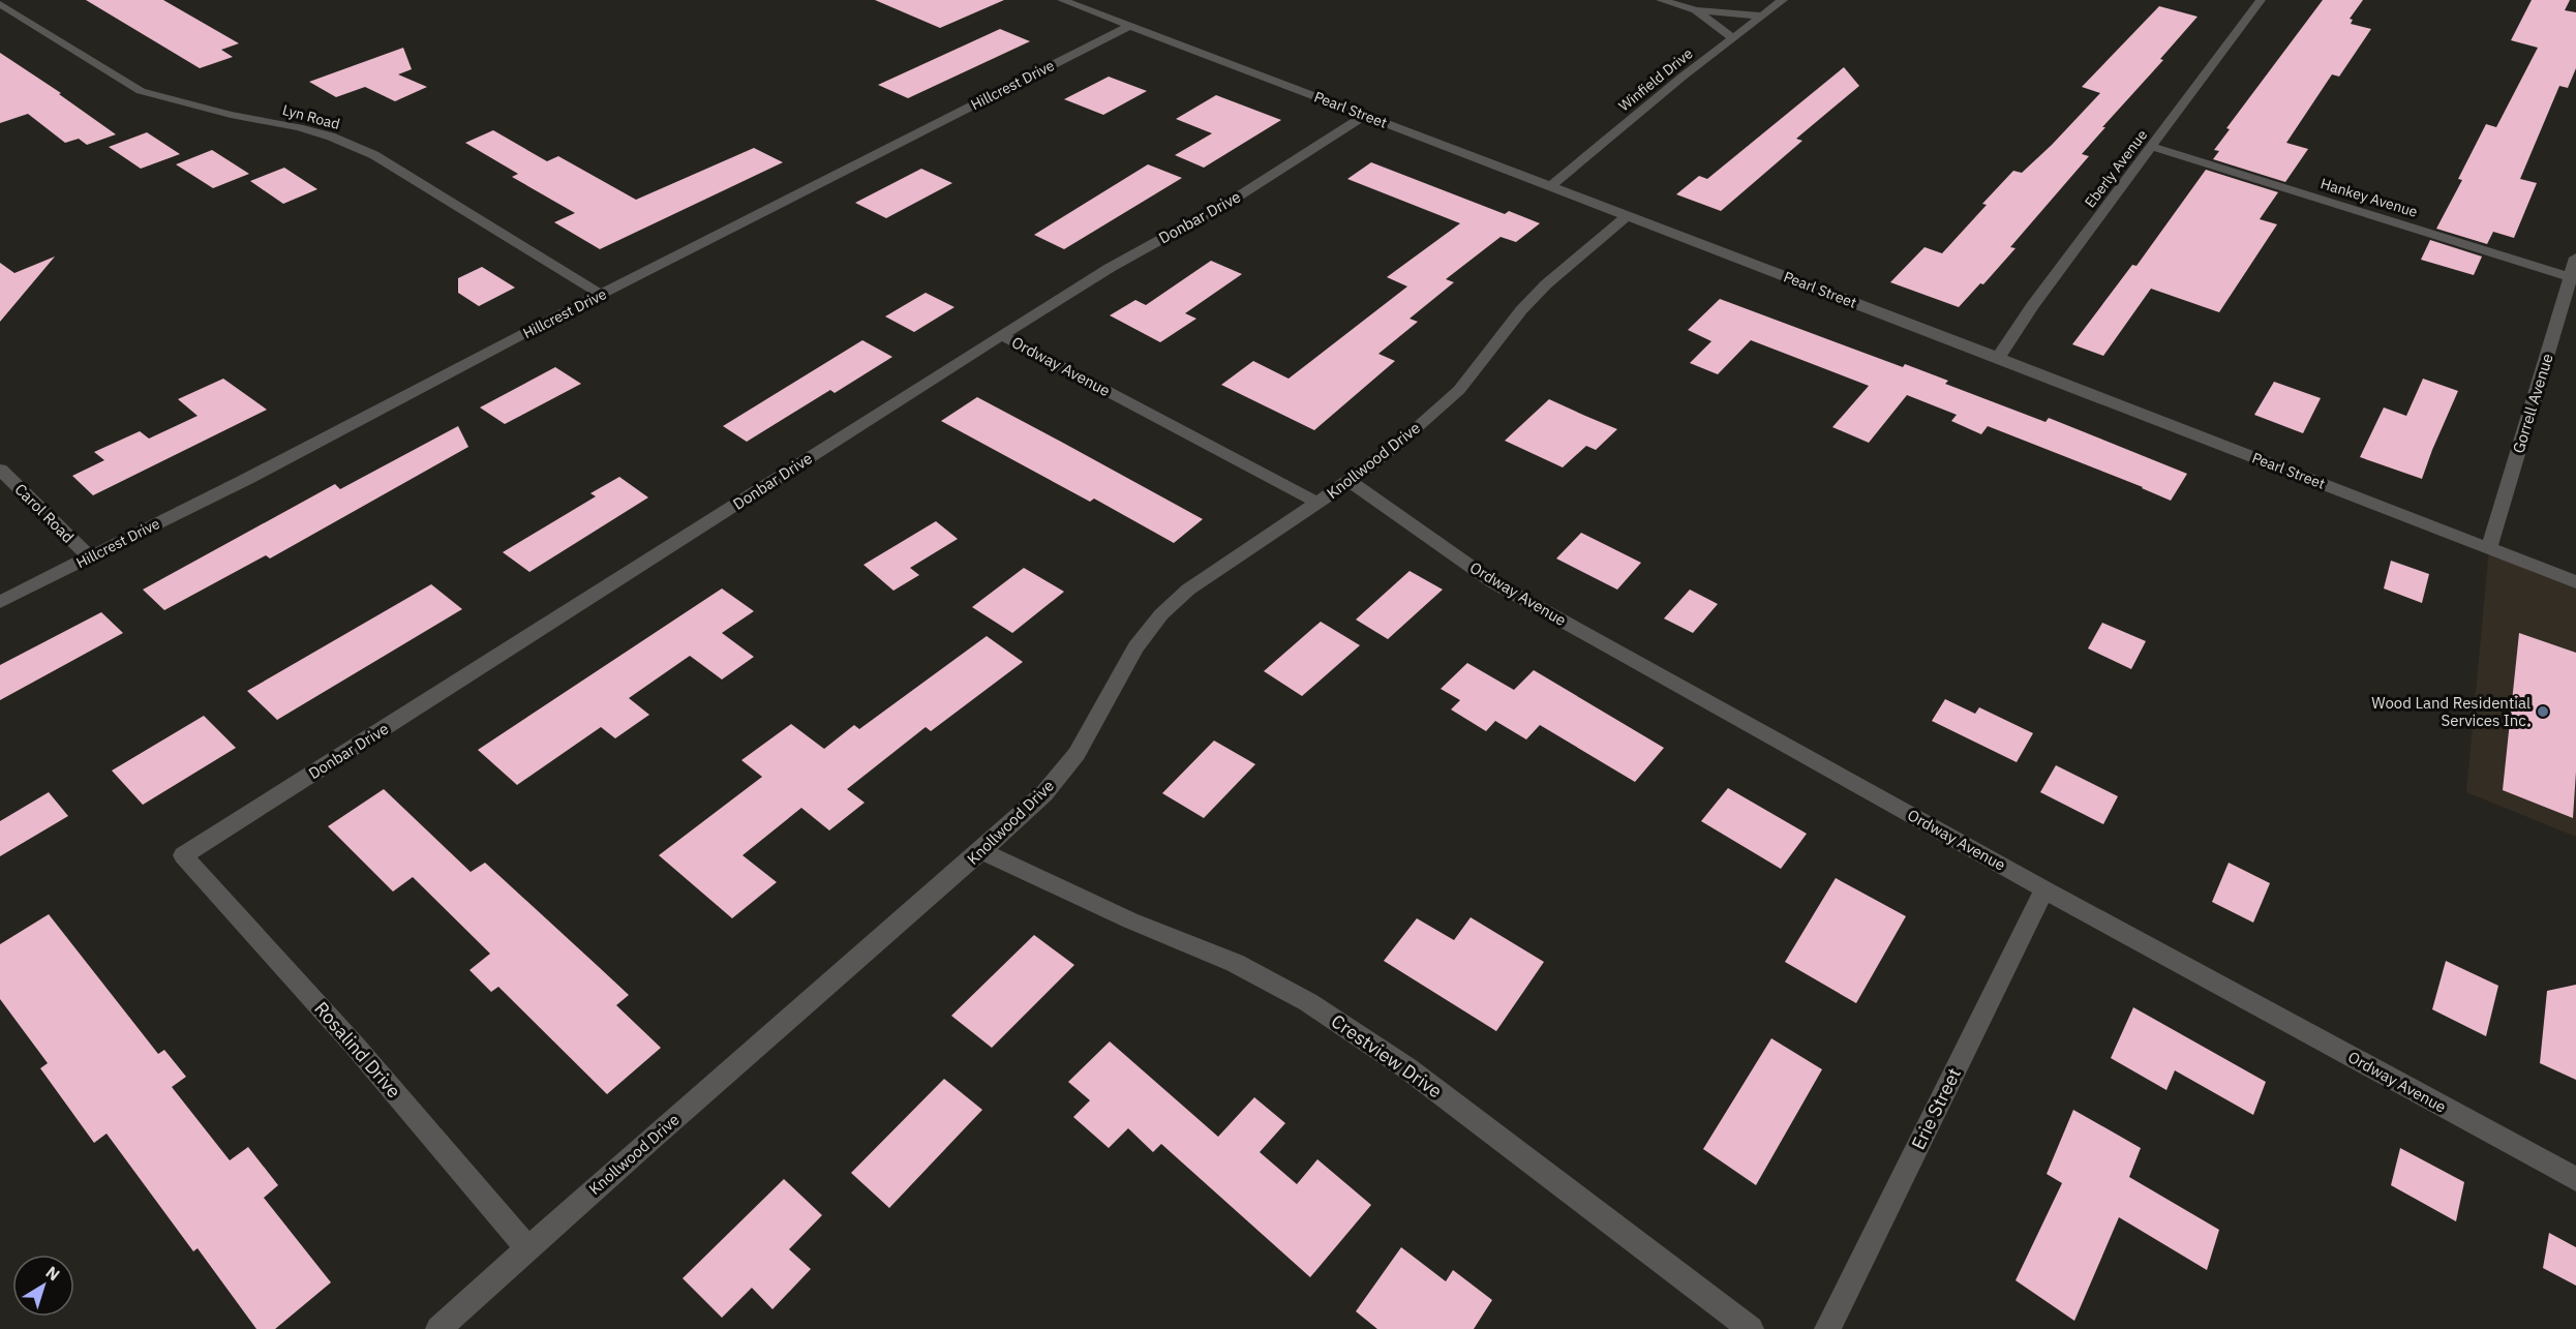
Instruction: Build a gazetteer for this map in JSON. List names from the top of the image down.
{
  "streets": {
    "street": [
      "Winfield Drive",
      "Hillcrest Drive",
      "Pearl Street",
      "Lyn Road",
      "Eberly Avenue",
      "Hankey Avenue",
      "Donbar Drive",
      "Ordway Avenue",
      "Gorrell Avenue",
      "Knollwood Drive",
      "Carol Road",
      "Rosalind Drive",
      "Crestview Drive",
      "Erie Street"
    ]
  },
  "crossings": [
    ["Winfield Drive", "Pearl Street"],
    ["Hillcrest Drive", "Pearl Street"],
    ["Hillcrest Drive", "Lyn Road"],
    ["Hillcrest Drive", "Carol Road"],
    ["Pearl Street", "Eberly Avenue"],
    ["Pearl Street", "Donbar Drive"],
    ["Pearl Street", "Gorrell Avenue"],
    ["Pearl Street", "Knollwood Drive"],
    ["Eberly Avenue", "Hankey Avenue"],
    ["Hankey Avenue", "Gorrell Avenue"],
    ["Donbar Drive", "Ordway Avenue"],
    ["Donbar Drive", "Rosalind Drive"],
    ["Ordway Avenue", "Knollwood Drive"],
    ["Ordway Avenue", "Erie Street"],
    ["Knollwood Drive", "Rosalind Drive"],
    ["Knollwood Drive", "Crestview Drive"]
  ],
  "places": ["Wood Land Residential Services Inc."],
  "north": "top right"
}
